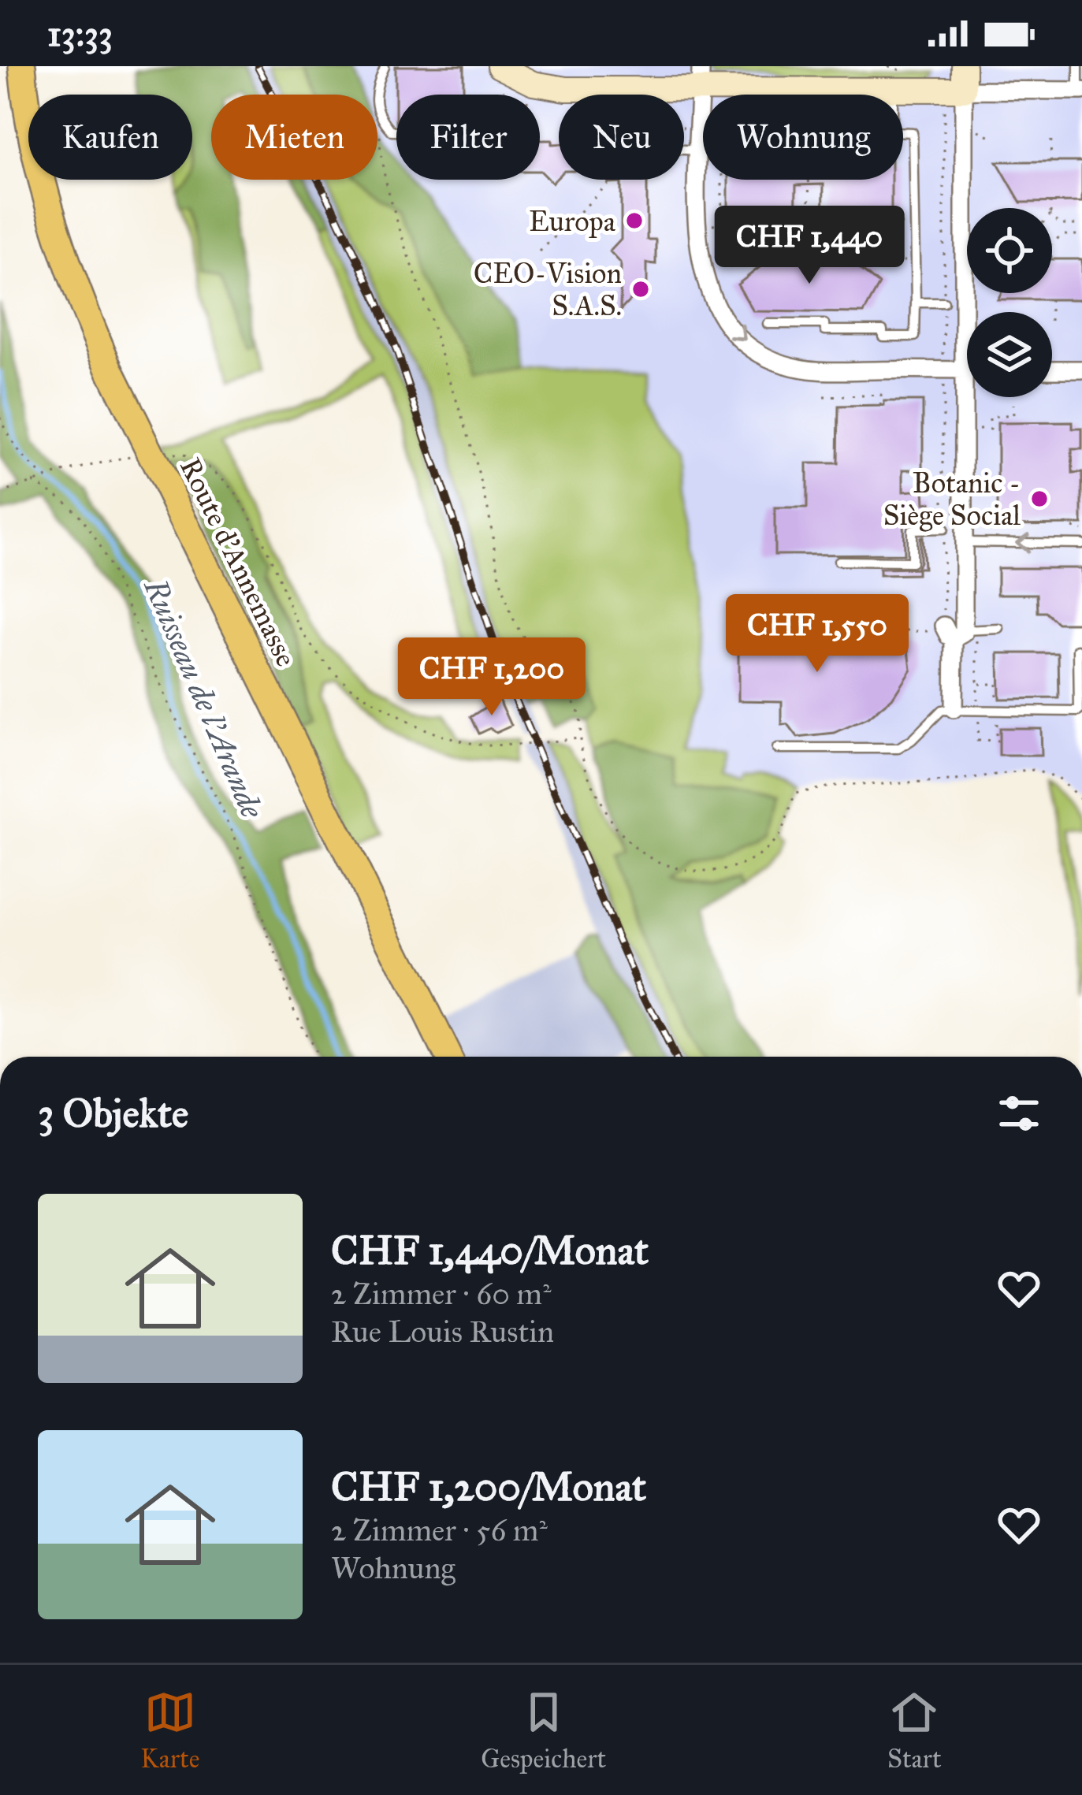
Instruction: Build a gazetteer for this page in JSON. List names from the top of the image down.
{
  "streets": {
    "main road": ["Route d'Annemasse"]
  },
  "water": ["Ruisseau de l'Arande"],
  "places": ["Europa", "CEO-Vision S.A.S.", "Botanic - Siège Social"],
  "page": {
    "status": "13:33",
    "chip": [
      "Kaufen",
      "Mieten",
      "Filter",
      "Neu",
      "Wohnung"
    ],
    "price": ["CHF 1,440", "CHF 1,550", "CHF 1,200"],
    "heading": "3 Objekte",
    "list": [
      {
        "name": "CHF 1,440/Monat",
        "note": "2 Zimmer · 60 m² · Rue Louis Rustin"
      },
      {
        "name": "CHF 1,200/Monat",
        "note": "2 Zimmer · 56 m² · Wohnung"
      }
    ],
    "tabs": ["Karte", "Gespeichert", "Start"]
  }
}
